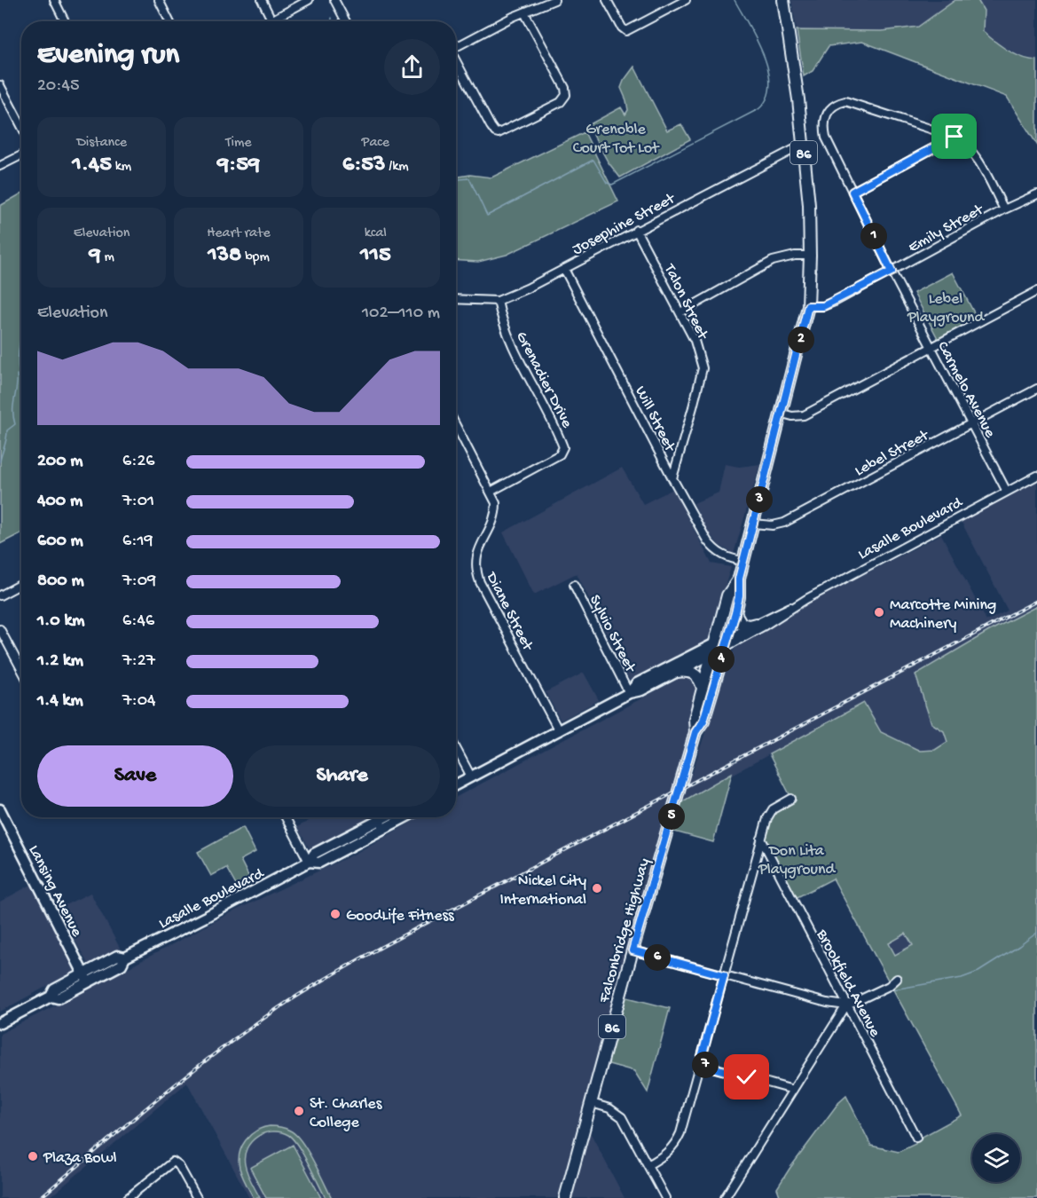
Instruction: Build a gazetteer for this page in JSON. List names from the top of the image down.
{
  "streets": {
    "main road": [
      "86",
      "Lasalle Boulevard",
      "Lansing Avenue",
      "Falconbridge Highway"
    ],
    "street": [
      "Josephine Street",
      "Emily Street",
      "Talon Street",
      "Grenadier Drive",
      "Carmelo Avenue",
      "Will Street",
      "Lebel Street",
      "Diane Street",
      "Sylvio Street",
      "Brookfield Avenue"
    ]
  },
  "crossings": [
    ["Josephine Street", "Talon Street"],
    ["Josephine Street", "Grenadier Drive"],
    ["Josephine Street", "Will Street"],
    ["Josephine Street", "Falconbridge Highway"],
    ["Emily Street", "Carmelo Avenue"],
    ["Emily Street", "Falconbridge Highway"],
    ["Talon Street", "Will Street"],
    ["Grenadier Drive", "Diane Street"],
    ["Carmelo Avenue", "Lebel Street"],
    ["Carmelo Avenue", "Lasalle Boulevard"],
    ["Will Street", "Falconbridge Highway"],
    ["Lebel Street", "Falconbridge Highway"],
    ["Lasalle Boulevard", "Diane Street"],
    ["Lasalle Boulevard", "Sylvio Street"],
    ["Lasalle Boulevard", "Lansing Avenue"],
    ["Lasalle Boulevard", "Falconbridge Highway"]
  ],
  "parks": ["Grenoble Court Tot Lot", "Lebel Playground", "Don Lita Playground"],
  "places": [
    "Marcotte Mining Machinery",
    "Nickel City International",
    "GoodLife Fitness",
    "St. Charles College",
    "Plaza Bowl"
  ],
  "page": {
    "heading": ["Evening run", "20:45"],
    "stats": [
      ["Distance", "1.45 km"],
      ["Time", "9:59"],
      ["Pace", "6:53 /km"],
      ["Elevation", "9 m"],
      ["Heart rate", "138 bpm"],
      ["kcal", "115"]
    ],
    "pins": [
      "1",
      "2",
      "3",
      "4",
      "5",
      "6",
      "7"
    ],
    "chart": ["Elevation", "102–110 m"],
    "list": [
      {
        "name": "200 m",
        "note": "6:26"
      },
      {
        "name": "400 m",
        "note": "7:01"
      },
      {
        "name": "600 m",
        "note": "6:19"
      },
      {
        "name": "800 m",
        "note": "7:09"
      },
      {
        "name": "1.0 km",
        "note": "6:46"
      },
      {
        "name": "1.2 km",
        "note": "7:27"
      },
      {
        "name": "1.4 km",
        "note": "7:04"
      }
    ],
    "buttons": ["Save", "Share"]
  }
}
